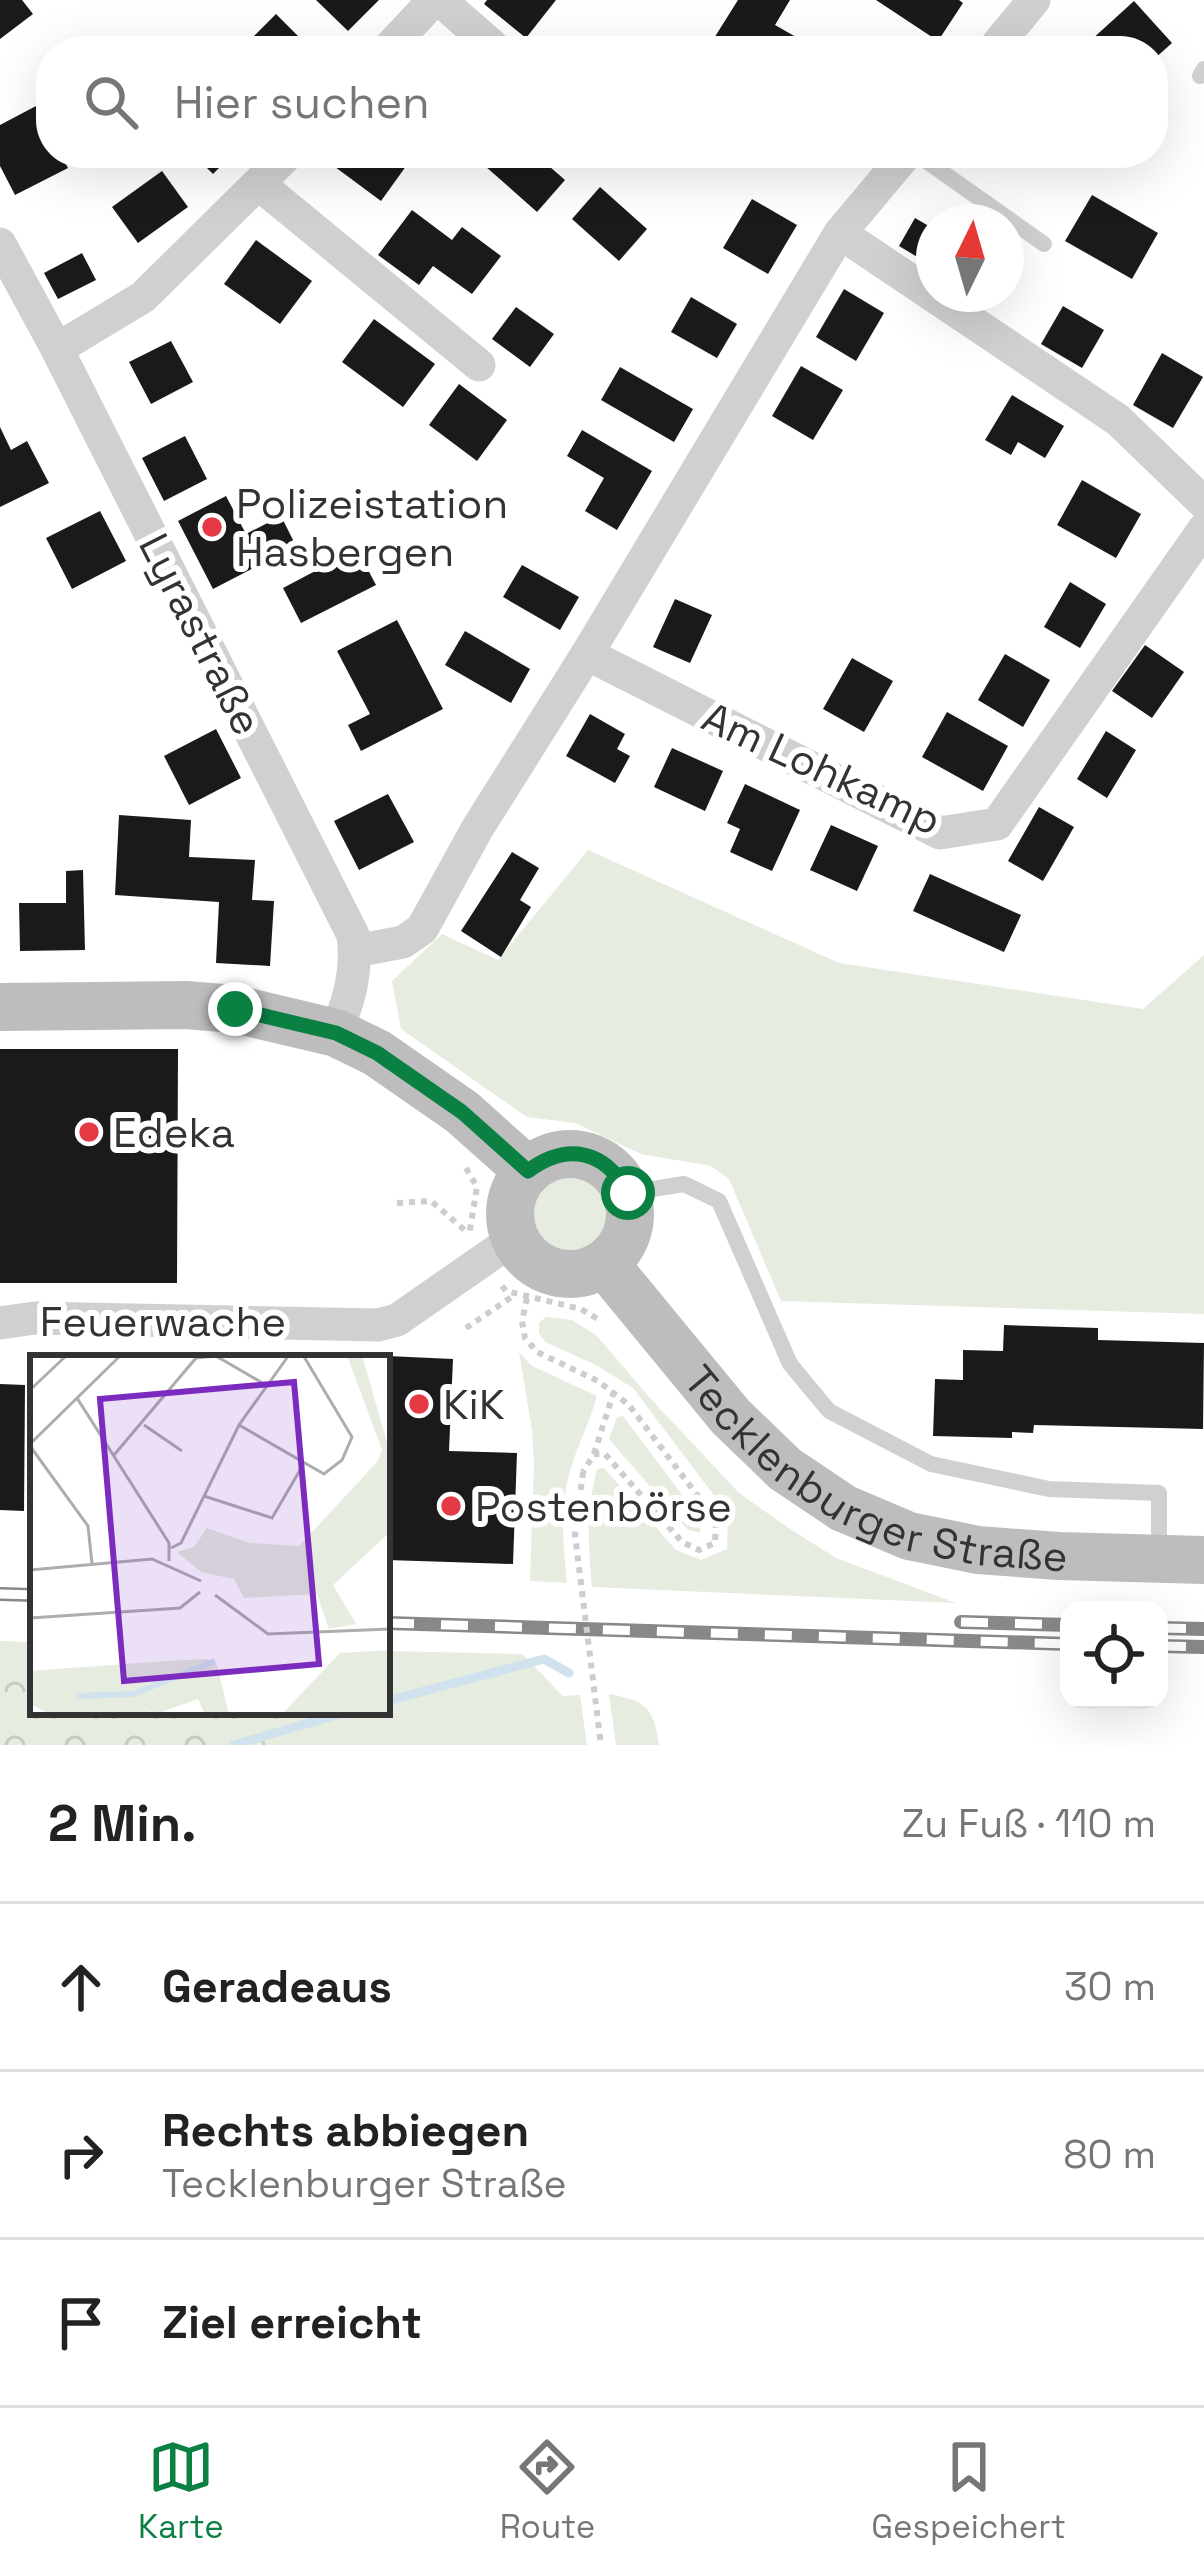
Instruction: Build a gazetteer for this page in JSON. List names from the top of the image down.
{
  "streets": {
    "street": [
      "Lyrastraße",
      "Am Lohkamp",
      "Feuerwache",
      "Tecklenburger Straße"
    ]
  },
  "crossings": [
    ["Feuerwache", "Tecklenburger Straße"]
  ],
  "places": [
    "Polizeistation Hasbergen",
    "Edeka",
    "KiK",
    "Postenbörse"
  ],
  "north": "top",
  "page": {
    "search": "Hier suchen",
    "heading": ["2 Min.", "Zu Fuß · 110 m"],
    "list": [
      ["Geradeaus", "30 m"],
      ["Rechts abbiegen", "Tecklenburger Straße", "80 m"],
      "Ziel erreicht"
    ],
    "nav": ["Karte", "Route", "Gespeichert"]
  }
}
